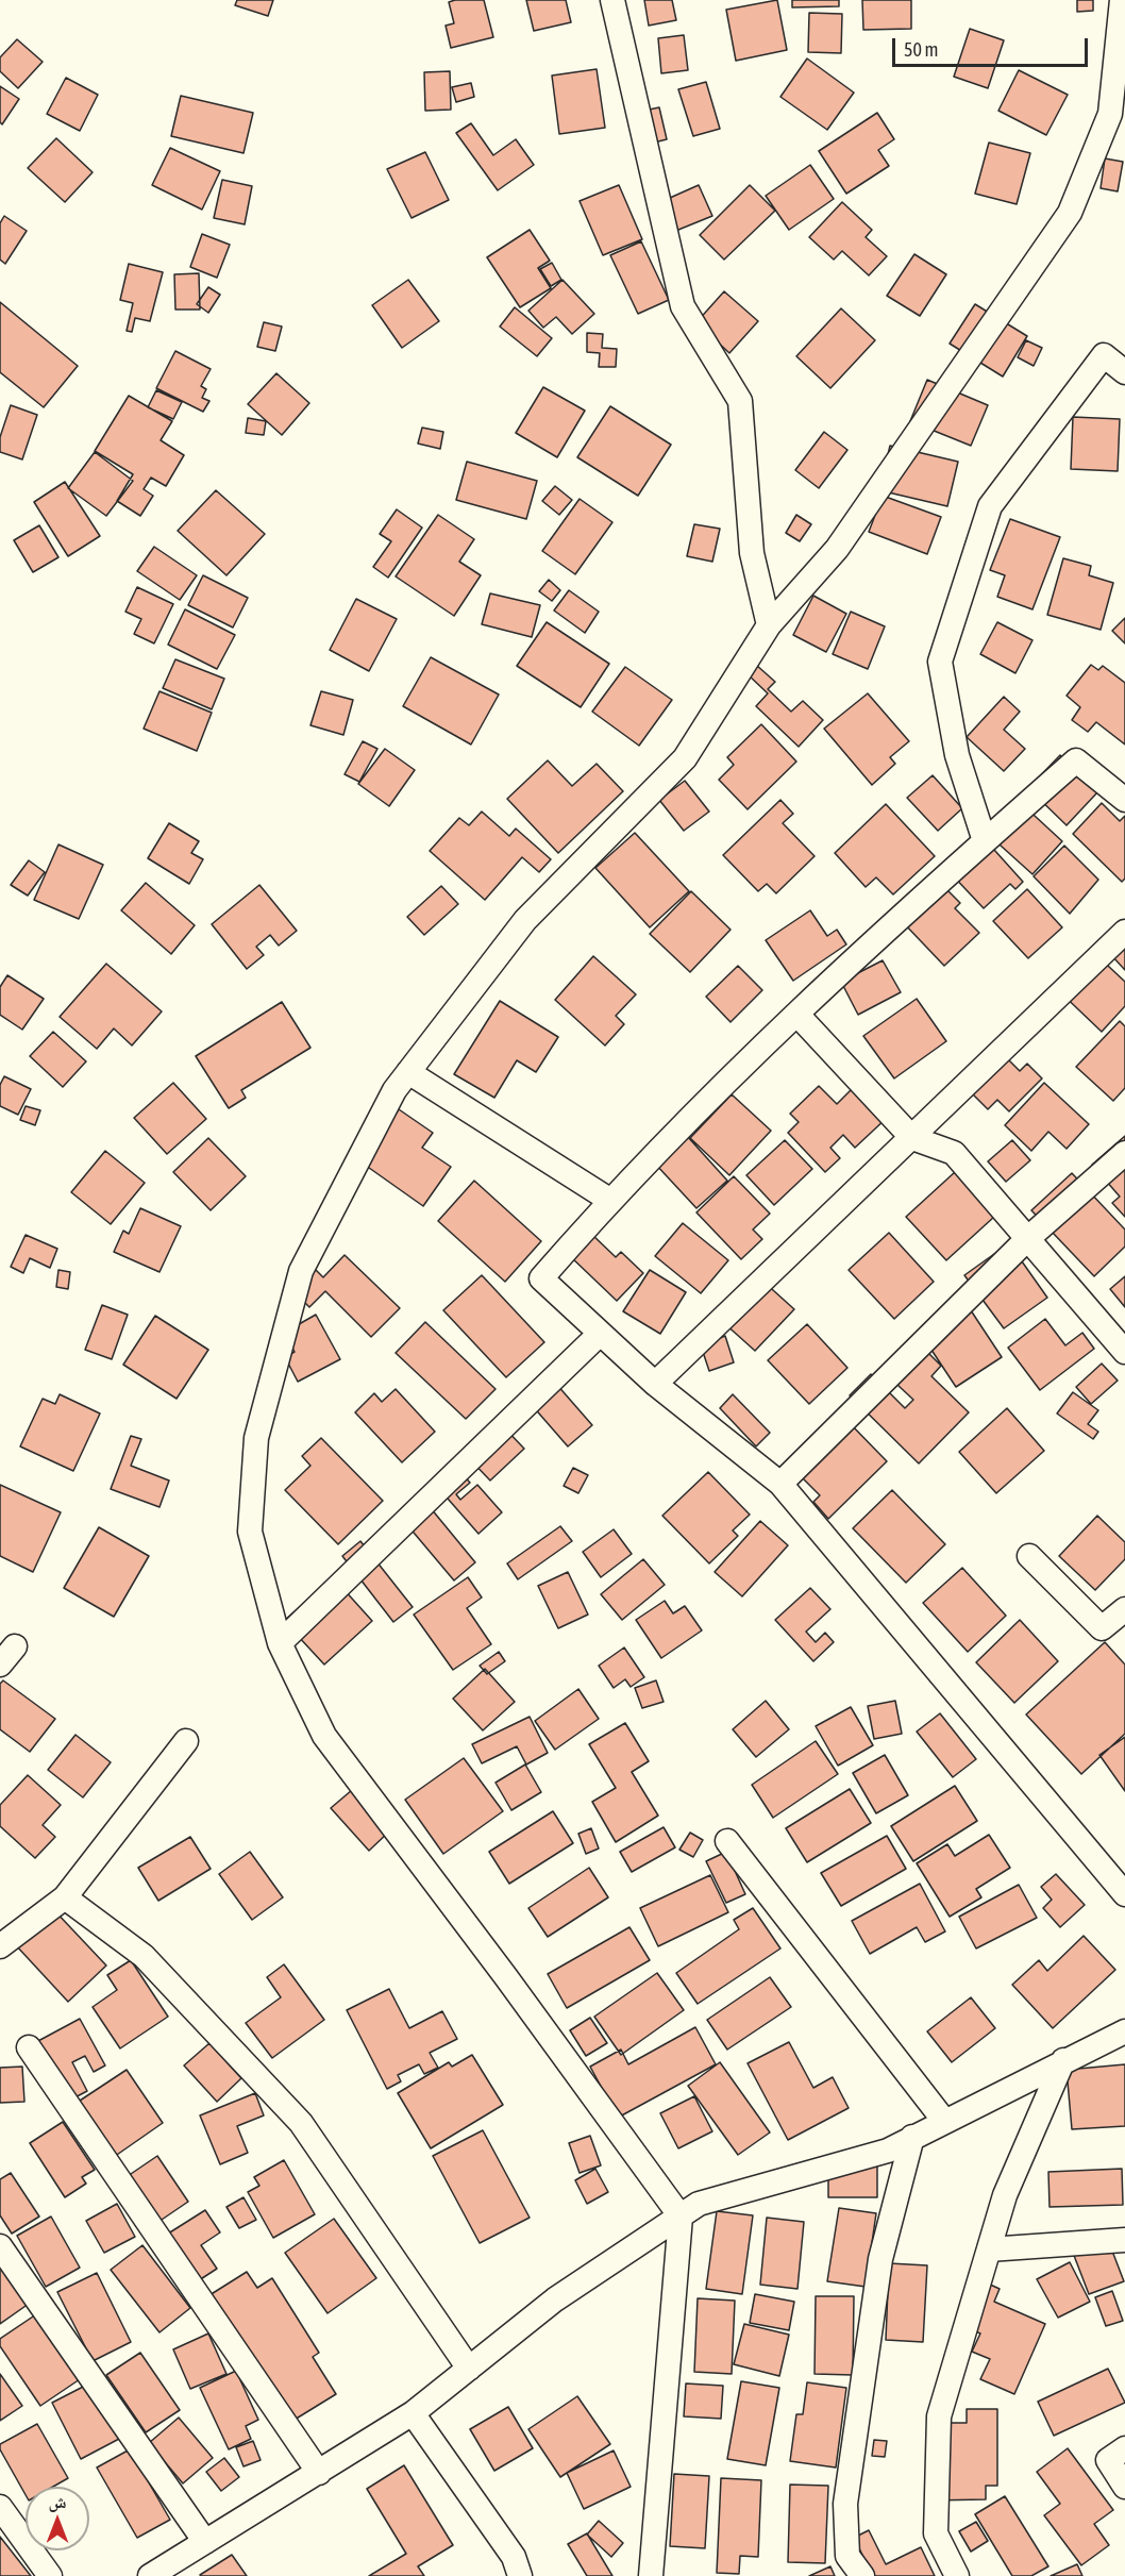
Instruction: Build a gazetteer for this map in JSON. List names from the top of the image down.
{
  "scale_bar": "50 m",
  "north": "top"
}
